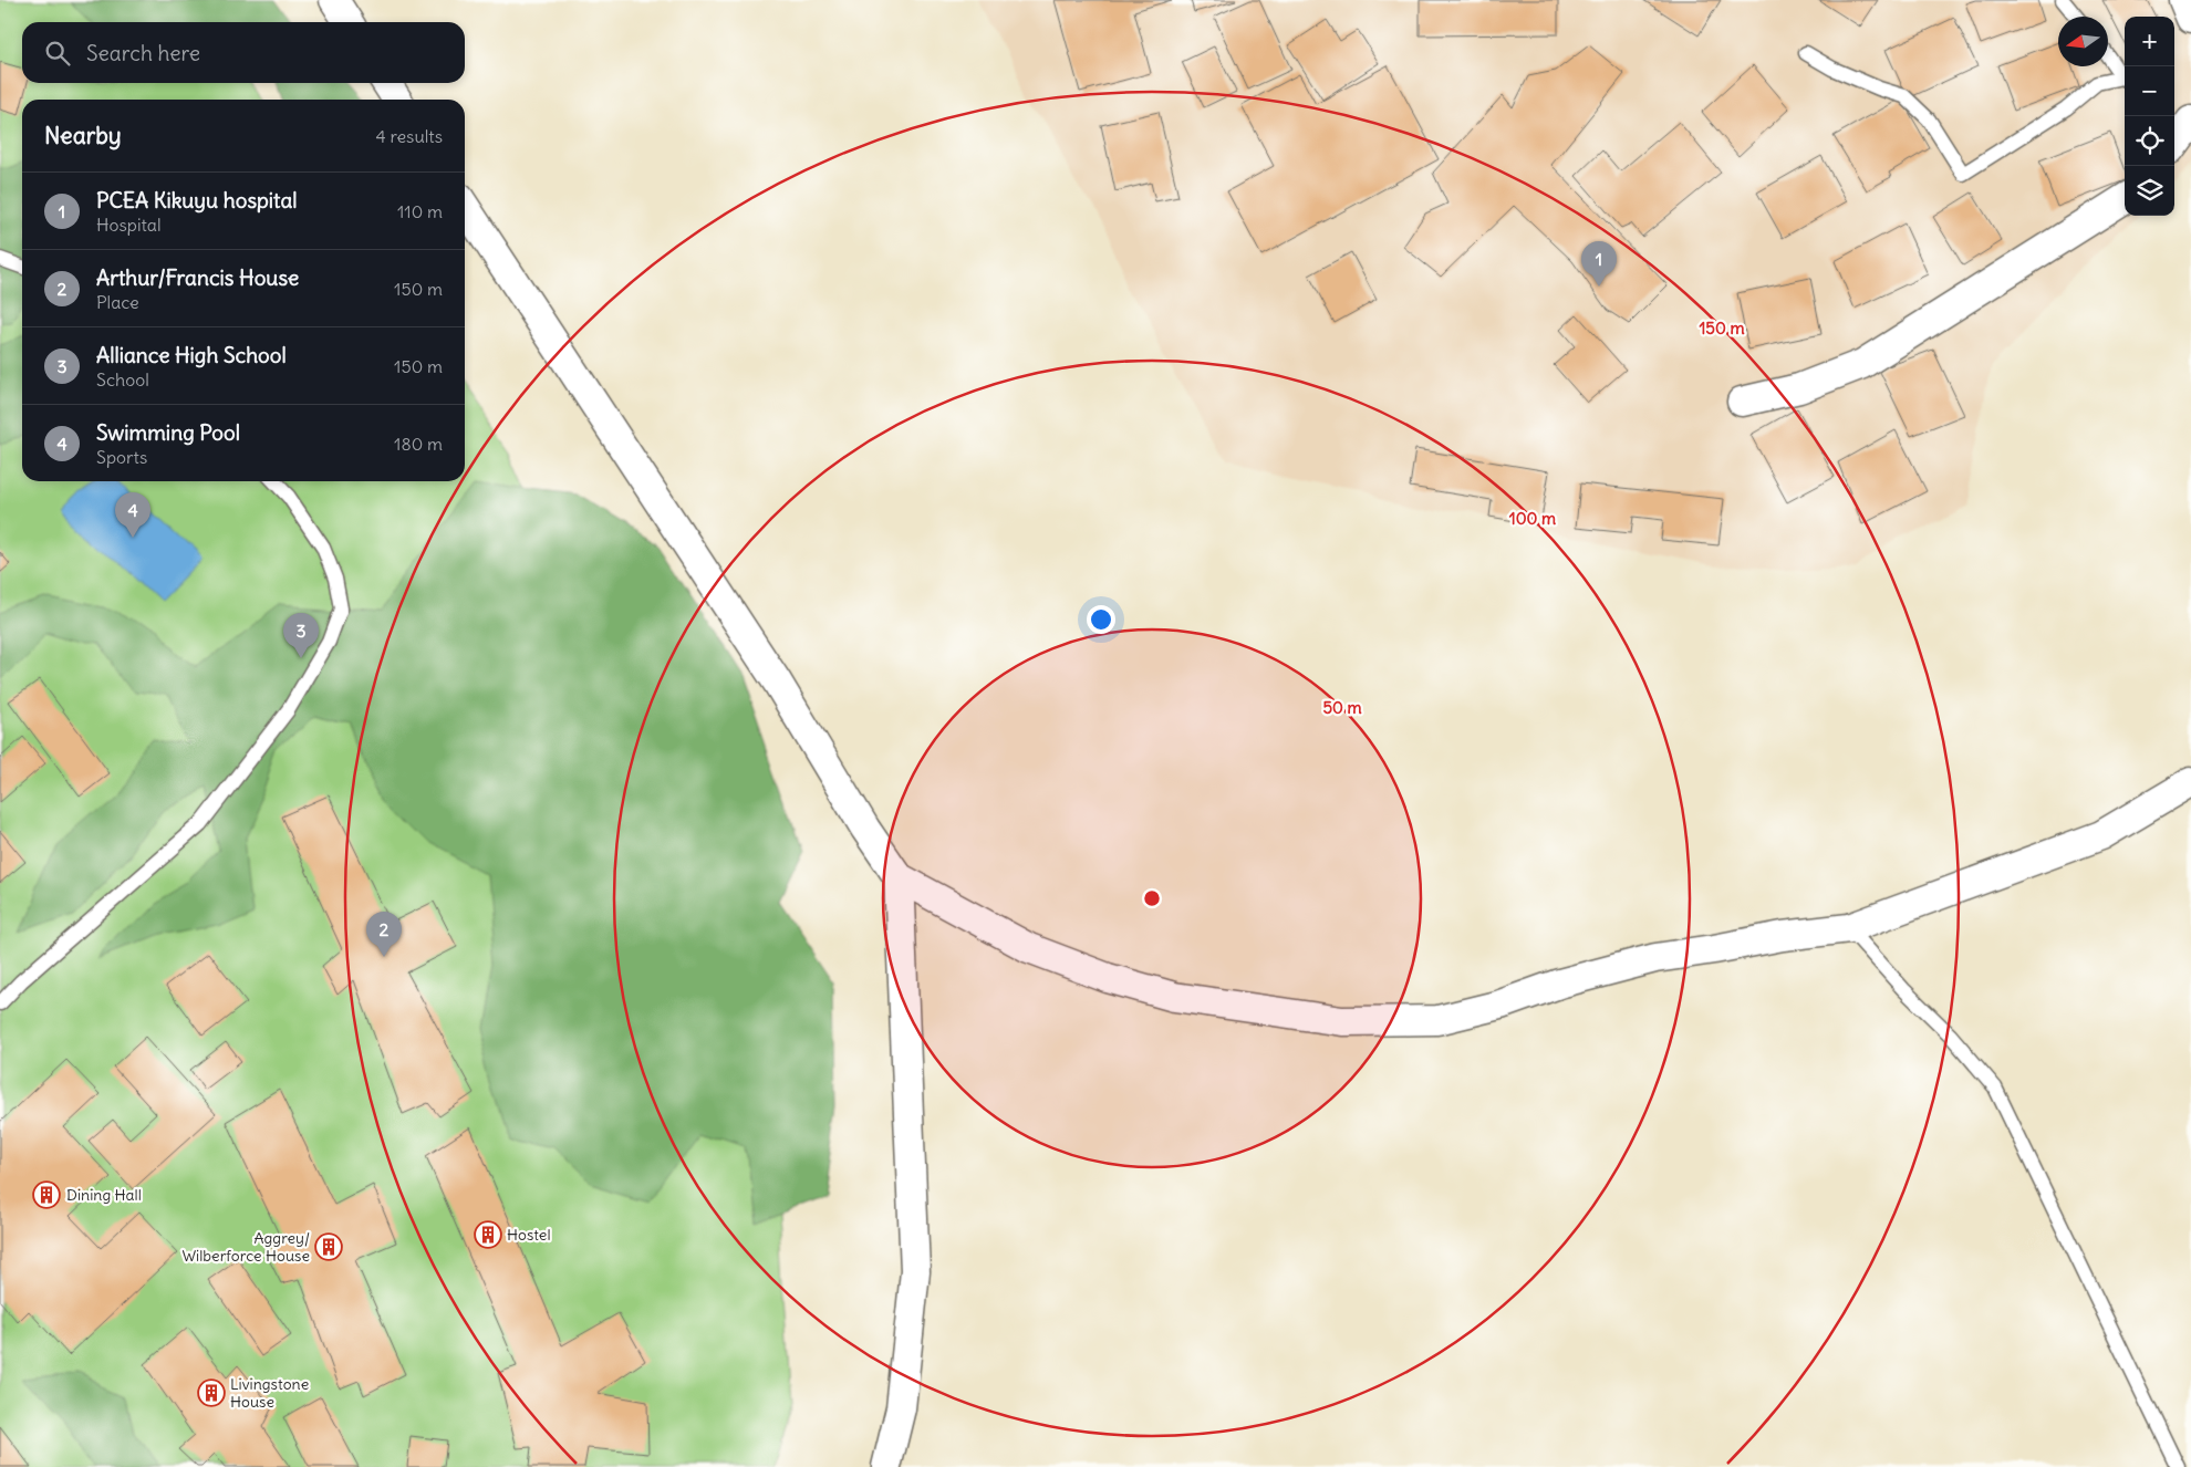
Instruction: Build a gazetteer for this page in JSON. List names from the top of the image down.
{
  "places": {
    "building": [
      "Dining Hall",
      "Hostel",
      "Aggrey/ Wilberforce House",
      "Livingstone House"
    ]
  },
  "north": "left",
  "page": {
    "map_buttons": ["+", "−"],
    "search": "Search here",
    "heading": ["Nearby", "4 results"],
    "list": [
      {
        "mark": "1",
        "name": "PCEA Kikuyu hospital",
        "note": "Hospital",
        "value": "110 m"
      },
      {
        "mark": "2",
        "name": "Arthur/Francis House",
        "note": "Place",
        "value": "150 m"
      },
      {
        "mark": "3",
        "name": "Alliance High School",
        "note": "School",
        "value": "150 m"
      },
      {
        "mark": "4",
        "name": "Swimming Pool",
        "note": "Sports",
        "value": "180 m"
      }
    ],
    "pins": [
      "1",
      "4",
      "3",
      "2"
    ]
  },
  "rings": ["150 m", "100 m", "50 m"]
}
